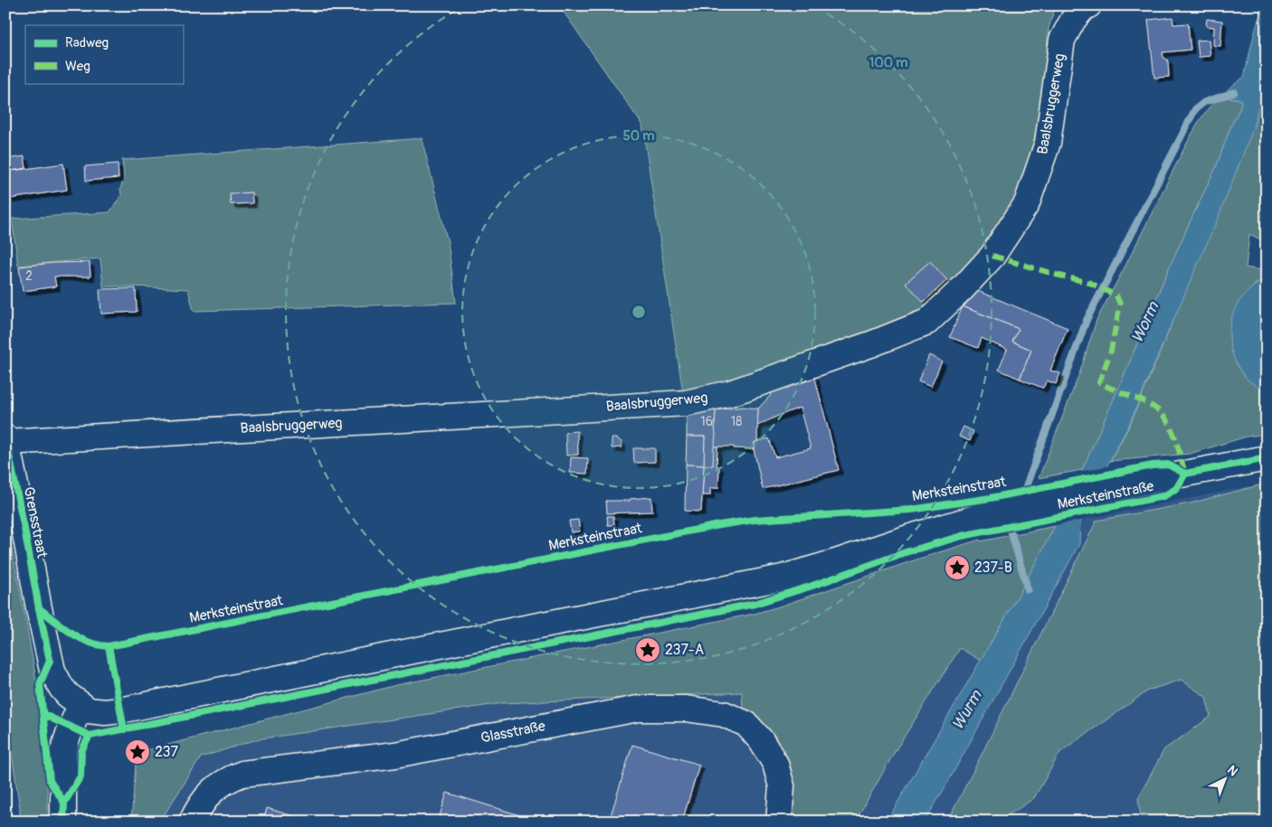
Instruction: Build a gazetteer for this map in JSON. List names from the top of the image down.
{
  "streets": {
    "street": [
      "Baalsbruggerweg",
      "Merksteinstraat",
      "Merksteinstraße",
      "Grensstraat",
      "Glasstraße"
    ]
  },
  "crossings": [
    ["Baalsbruggerweg", "Grensstraat"],
    ["Merksteinstraat", "Merksteinstraße"],
    ["Merksteinstraat", "Grensstraat"]
  ],
  "water": ["Worm", "Wurm"],
  "places": {
    "place": ["237-B", "237-A", "237"]
  },
  "house_numbers": ["2", "16", "18"],
  "legend": ["Radweg", "Weg"],
  "north": "top right",
  "rings": ["100 m", "50 m"]
}
